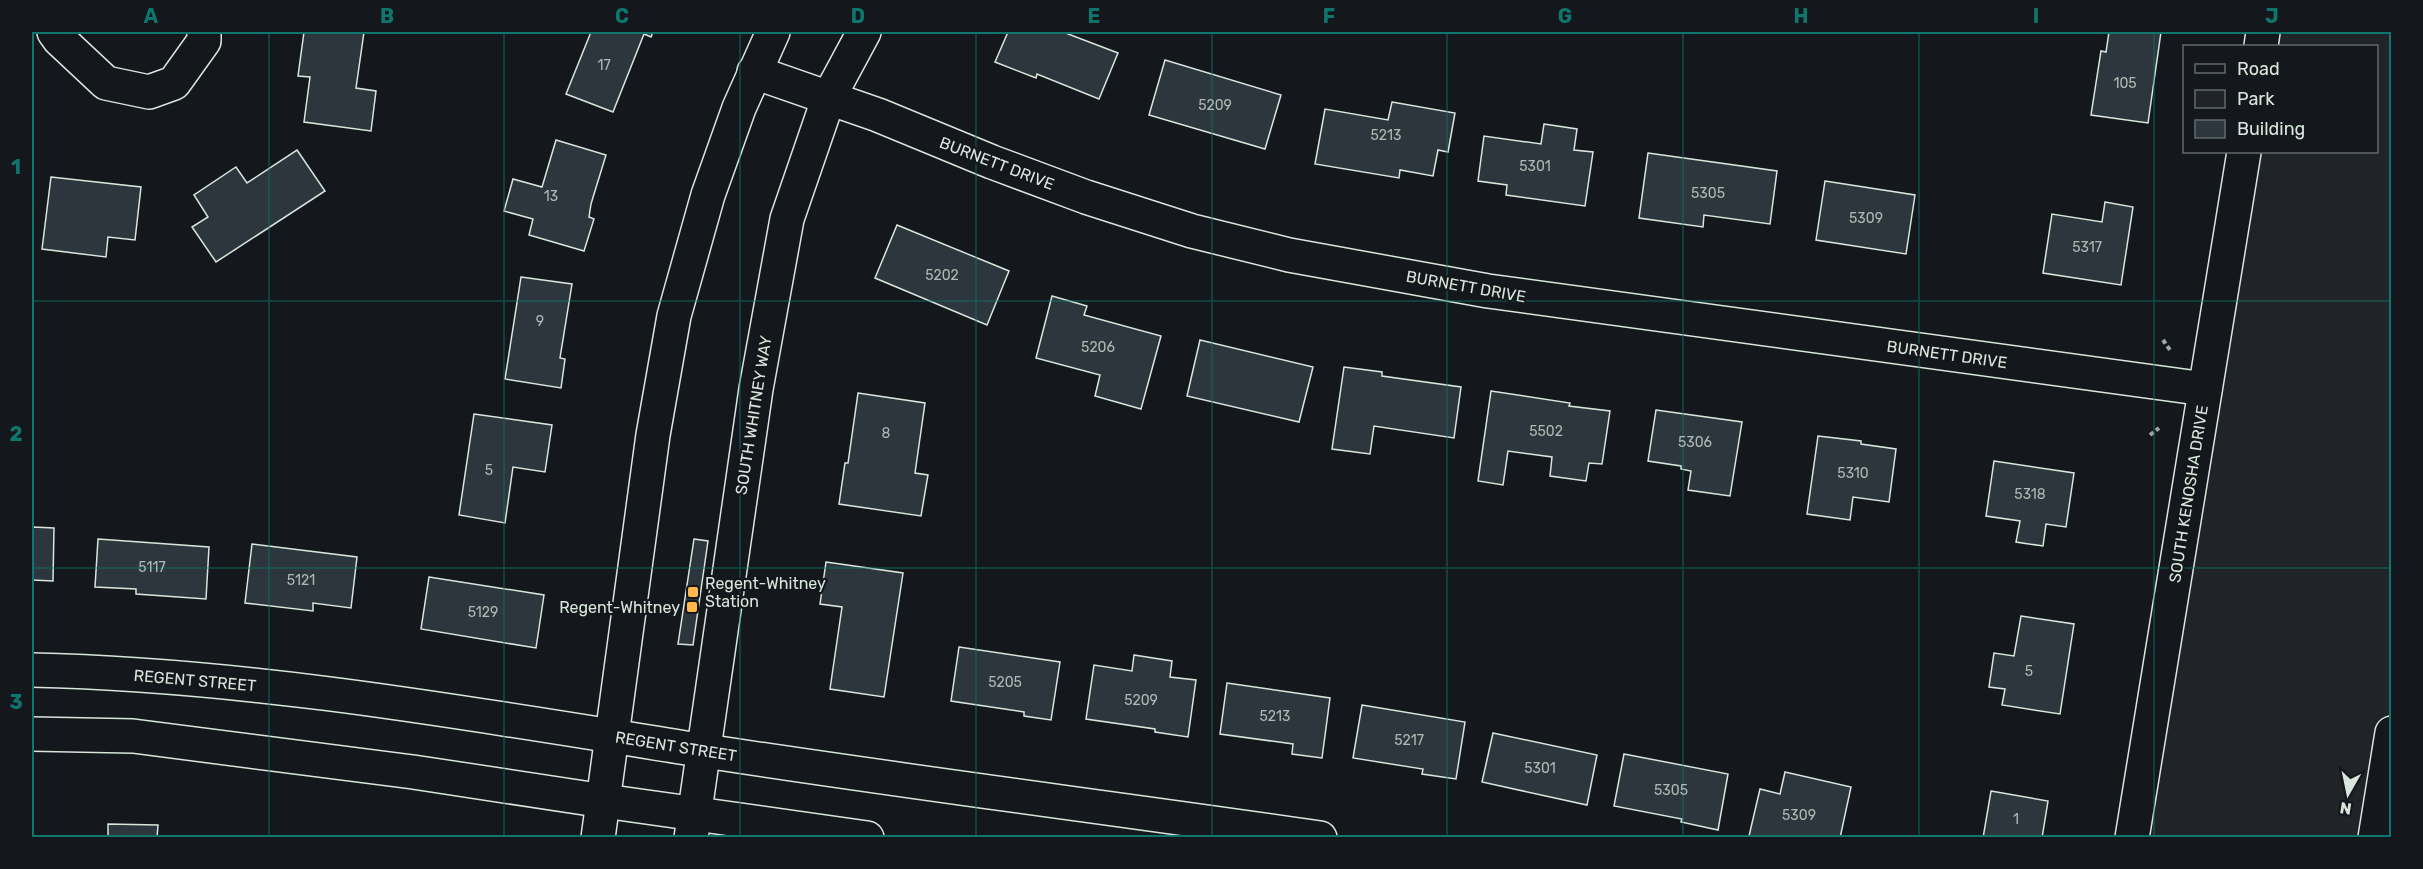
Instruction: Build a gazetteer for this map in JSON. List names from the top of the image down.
{
  "streets": {
    "street": [
      "BURNETT DRIVE",
      "SOUTH WHITNEY WAY",
      "SOUTH KENOSHA DRIVE",
      "REGENT STREET"
    ]
  },
  "crossings": [
    ["BURNETT DRIVE", "SOUTH WHITNEY WAY"],
    ["BURNETT DRIVE", "SOUTH KENOSHA DRIVE"],
    ["SOUTH WHITNEY WAY", "REGENT STREET"]
  ],
  "places": {
    "transit": ["Regent-Whitney Station", "Regent-Whitney"]
  },
  "house_numbers": [
    "17",
    "105",
    "5209",
    "5213",
    "5301",
    "5305",
    "13",
    "5309",
    "5317",
    "5202",
    "9",
    "5206",
    "5502",
    "8",
    "5306",
    "5",
    "5310",
    "5318",
    "5117",
    "5121",
    "5129",
    "5",
    "5205",
    "5209",
    "5213",
    "5217",
    "5301",
    "5305",
    "5309",
    "1"
  ],
  "legend": ["Road", "Park", "Building"],
  "north": "bottom",
  "grid": {
    "columns": [
      "A",
      "B",
      "C",
      "D",
      "E",
      "F",
      "G",
      "H",
      "I",
      "J"
    ],
    "rows": ["1", "2", "3"]
  }
}
